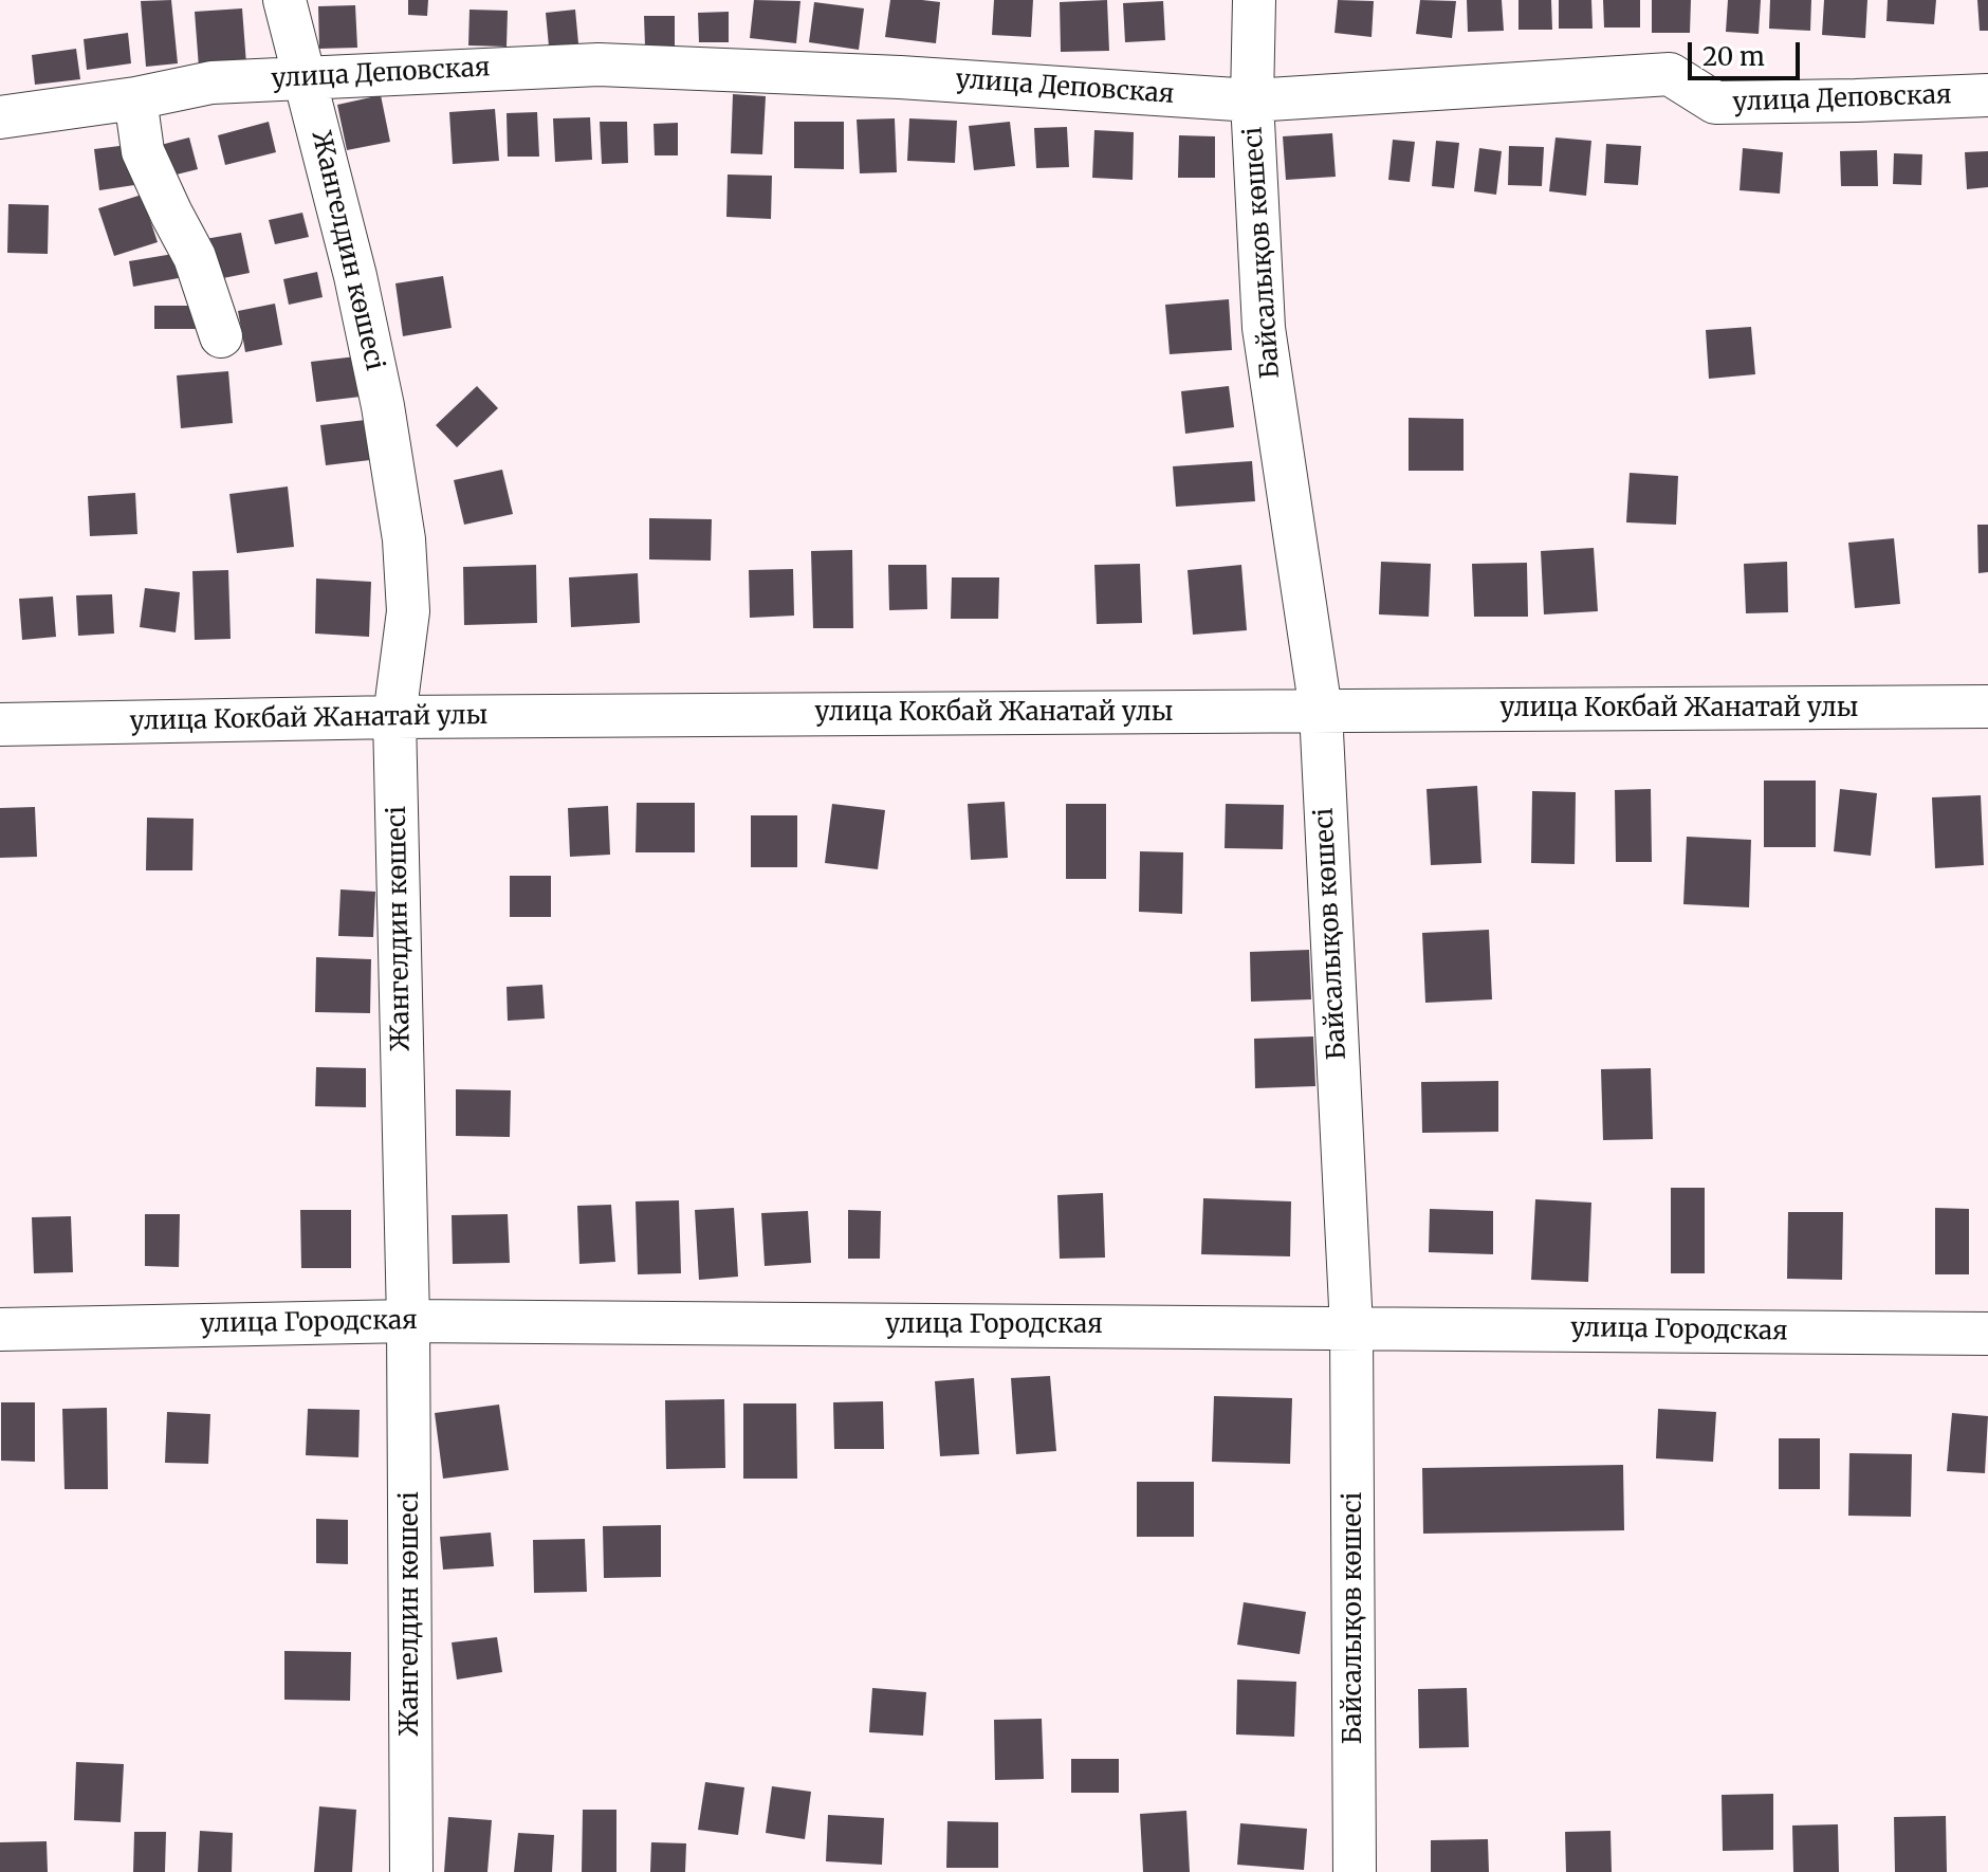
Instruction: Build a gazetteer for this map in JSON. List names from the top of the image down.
{
  "streets": {
    "street": [
      "улица Деповская",
      "Жангелдин көшесі",
      "Байсалықов көшесі",
      "улица Кокбай Жанатай улы",
      "улица Городская"
    ]
  },
  "crossings": [
    ["улица Деповская", "Жангелдин көшесі"],
    ["улица Деповская", "Байсалықов көшесі"],
    ["Жангелдин көшесі", "улица Кокбай Жанатай улы"],
    ["Жангелдин көшесі", "улица Городская"],
    ["Байсалықов көшесі", "улица Кокбай Жанатай улы"],
    ["Байсалықов көшесі", "улица Городская"]
  ],
  "scale_bar": "20 m"
}
